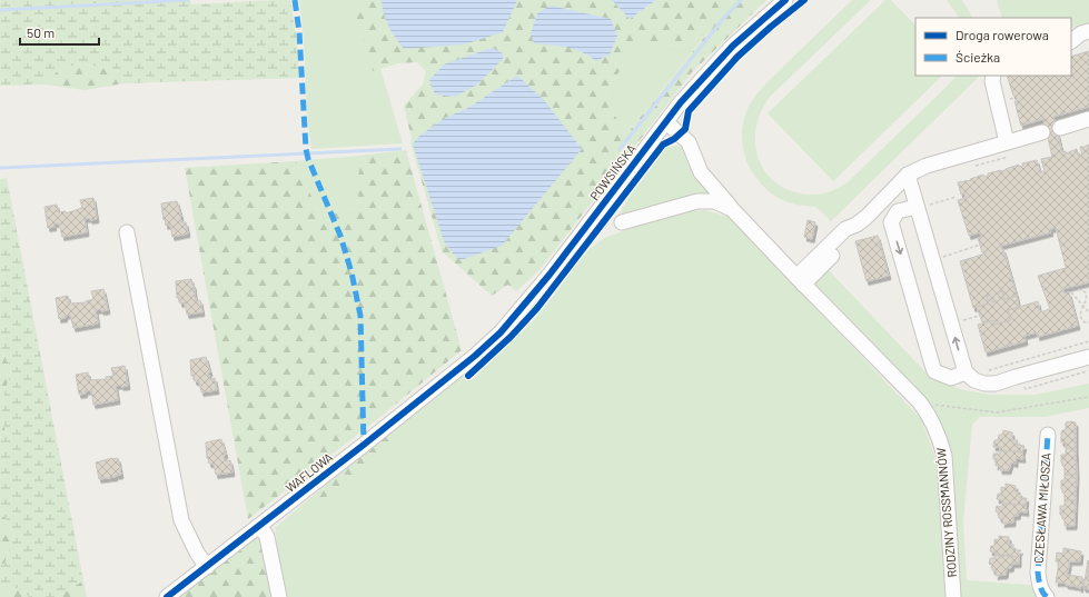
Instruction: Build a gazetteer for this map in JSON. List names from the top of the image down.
{
  "streets": {
    "street": [
      "POWSIŃSKA",
      "WAFLOWA",
      "CZESŁAWA MIŁOSZA",
      "RODZINY ROSSMANNÓW"
    ]
  },
  "crossings": [
    ["POWSIŃSKA", "WAFLOWA"],
    ["POWSIŃSKA", "RODZINY ROSSMANNÓW"]
  ],
  "legend": ["Droga rowerowa", "Ścieżka"],
  "scale_bar": "50 m"
}
